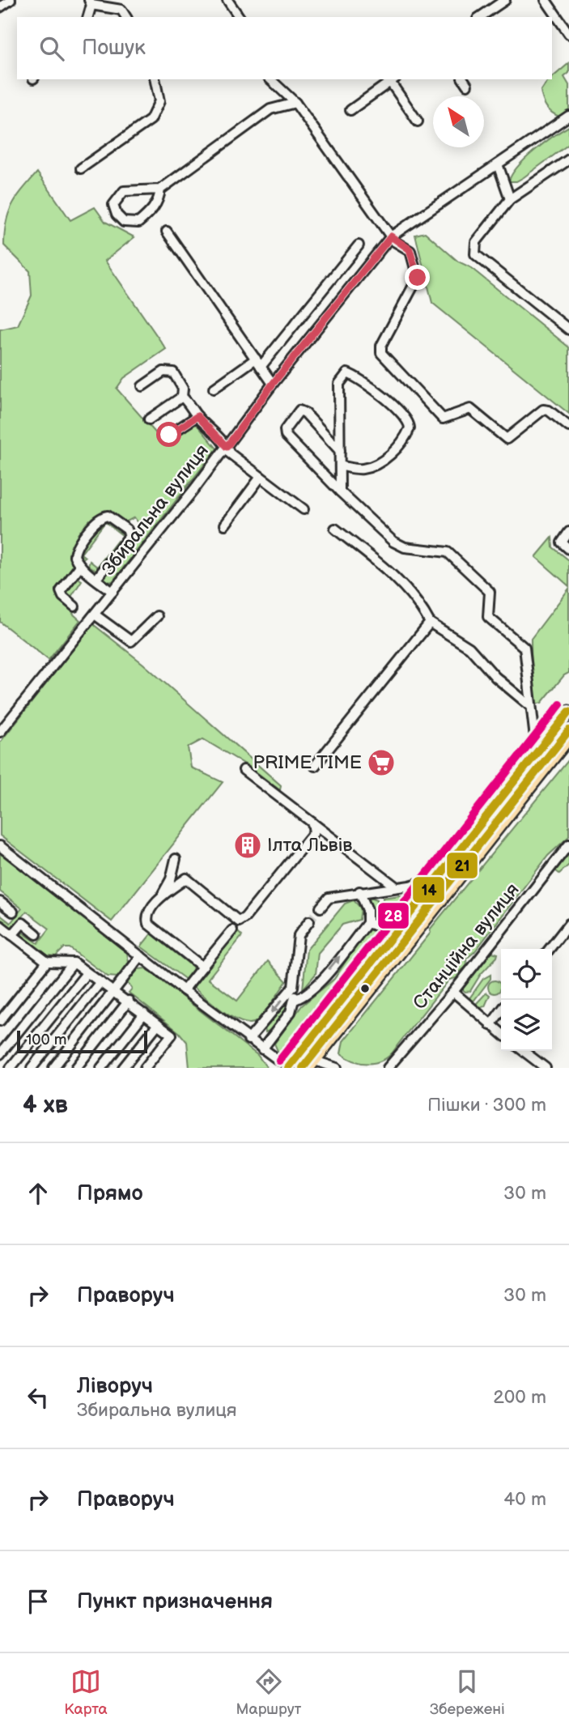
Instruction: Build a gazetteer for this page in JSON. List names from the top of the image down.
{
  "streets": {
    "street": ["Збиральна вулиця", "Станційна вулиця"]
  },
  "places": {
    "supermarket": ["PRIME TIME"],
    "building": ["Ілта Львів"]
  },
  "lines": ["transit line 28", "transit line 14", "transit line 21"],
  "scale_bar": "100 m",
  "north": "top left",
  "page": {
    "search": "Пошук",
    "scale": "100 m",
    "heading": ["4 хв", "Пішки · 300 m"],
    "list": [
      ["Прямо", "30 m"],
      ["Праворуч", "30 m"],
      ["Ліворуч", "Збиральна вулиця", "200 m"],
      ["Праворуч", "40 m"],
      "Пункт призначення"
    ],
    "nav": ["Карта", "Маршрут", "Збережені"]
  }
}
